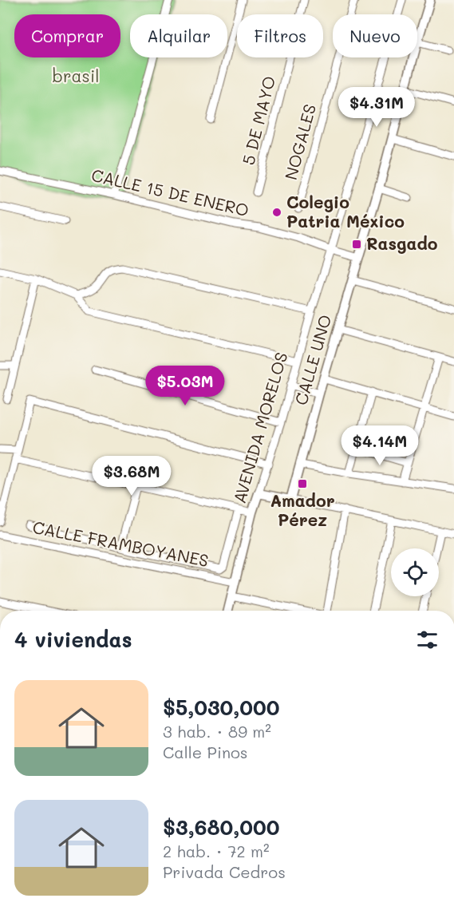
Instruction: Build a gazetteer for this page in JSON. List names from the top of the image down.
{
  "streets": {
    "street": [
      "5 DE MAYO",
      "NOGALES",
      "CALLE 15 DE ENERO",
      "CALLE UNO",
      "AVENIDA MORELOS",
      "CALLE FRAMBOYANES"
    ]
  },
  "crossings": [
    ["CALLE 15 DE ENERO", "CALLE UNO"],
    ["CALLE 15 DE ENERO", "AVENIDA MORELOS"],
    ["AVENIDA MORELOS", "CALLE FRAMBOYANES"]
  ],
  "parks": ["brasil"],
  "places": {
    "other": ["Colegio Patria México"],
    "transit": ["Rasgado", "Amador Pérez"]
  },
  "page": {
    "chip": [
      "Comprar",
      "Alquilar",
      "Filtros",
      "Nuevo"
    ],
    "price": [
      "$4.31M",
      "$5.03M",
      "$4.14M",
      "$3.68M"
    ],
    "heading": "4 viviendas",
    "list": [
      {
        "name": "$5,030,000",
        "note": "3 hab. · 89 m² · Calle Pinos"
      },
      {
        "name": "$3,680,000",
        "note": "2 hab. · 72 m² · Privada Cedros"
      }
    ]
  }
}
